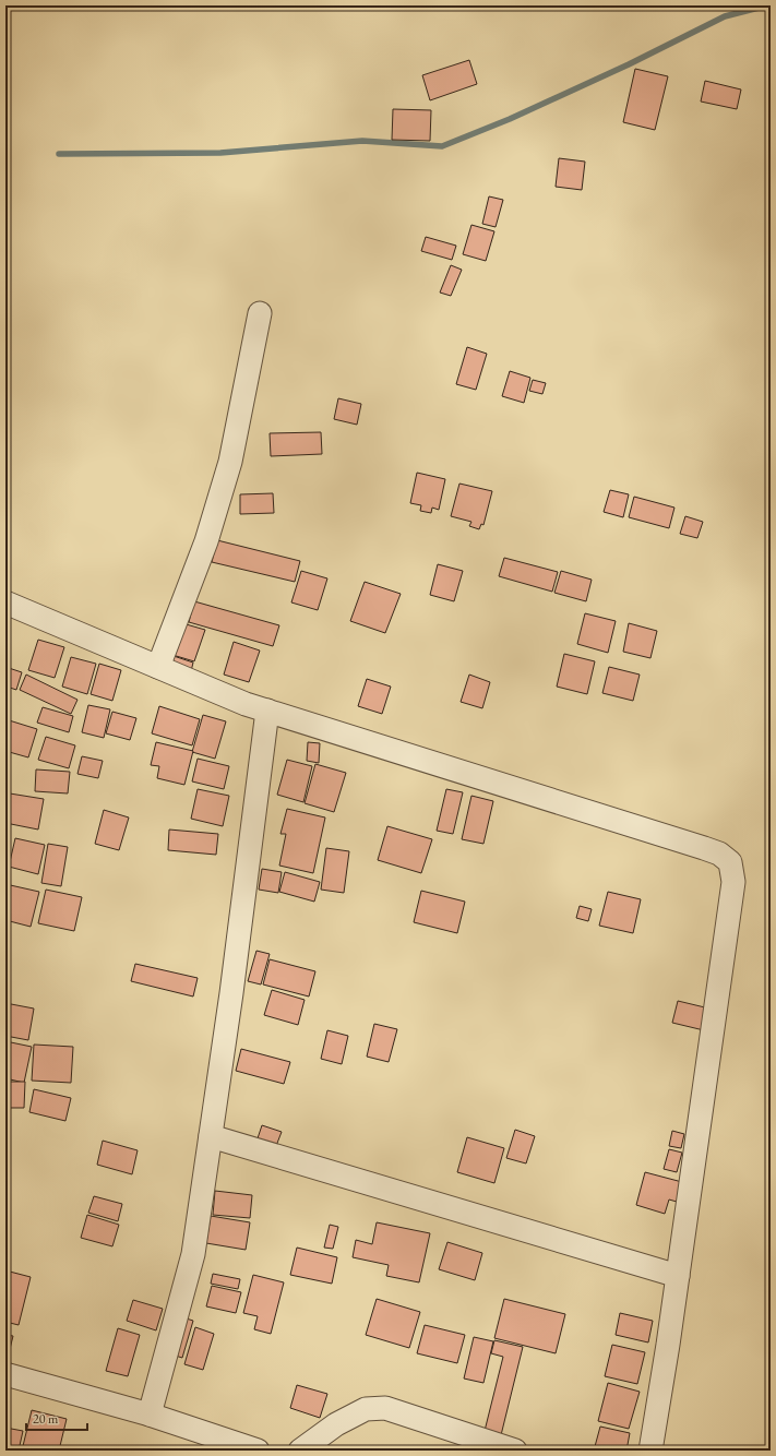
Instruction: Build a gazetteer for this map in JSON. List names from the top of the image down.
{
  "scale_bar": "20 m"
}
